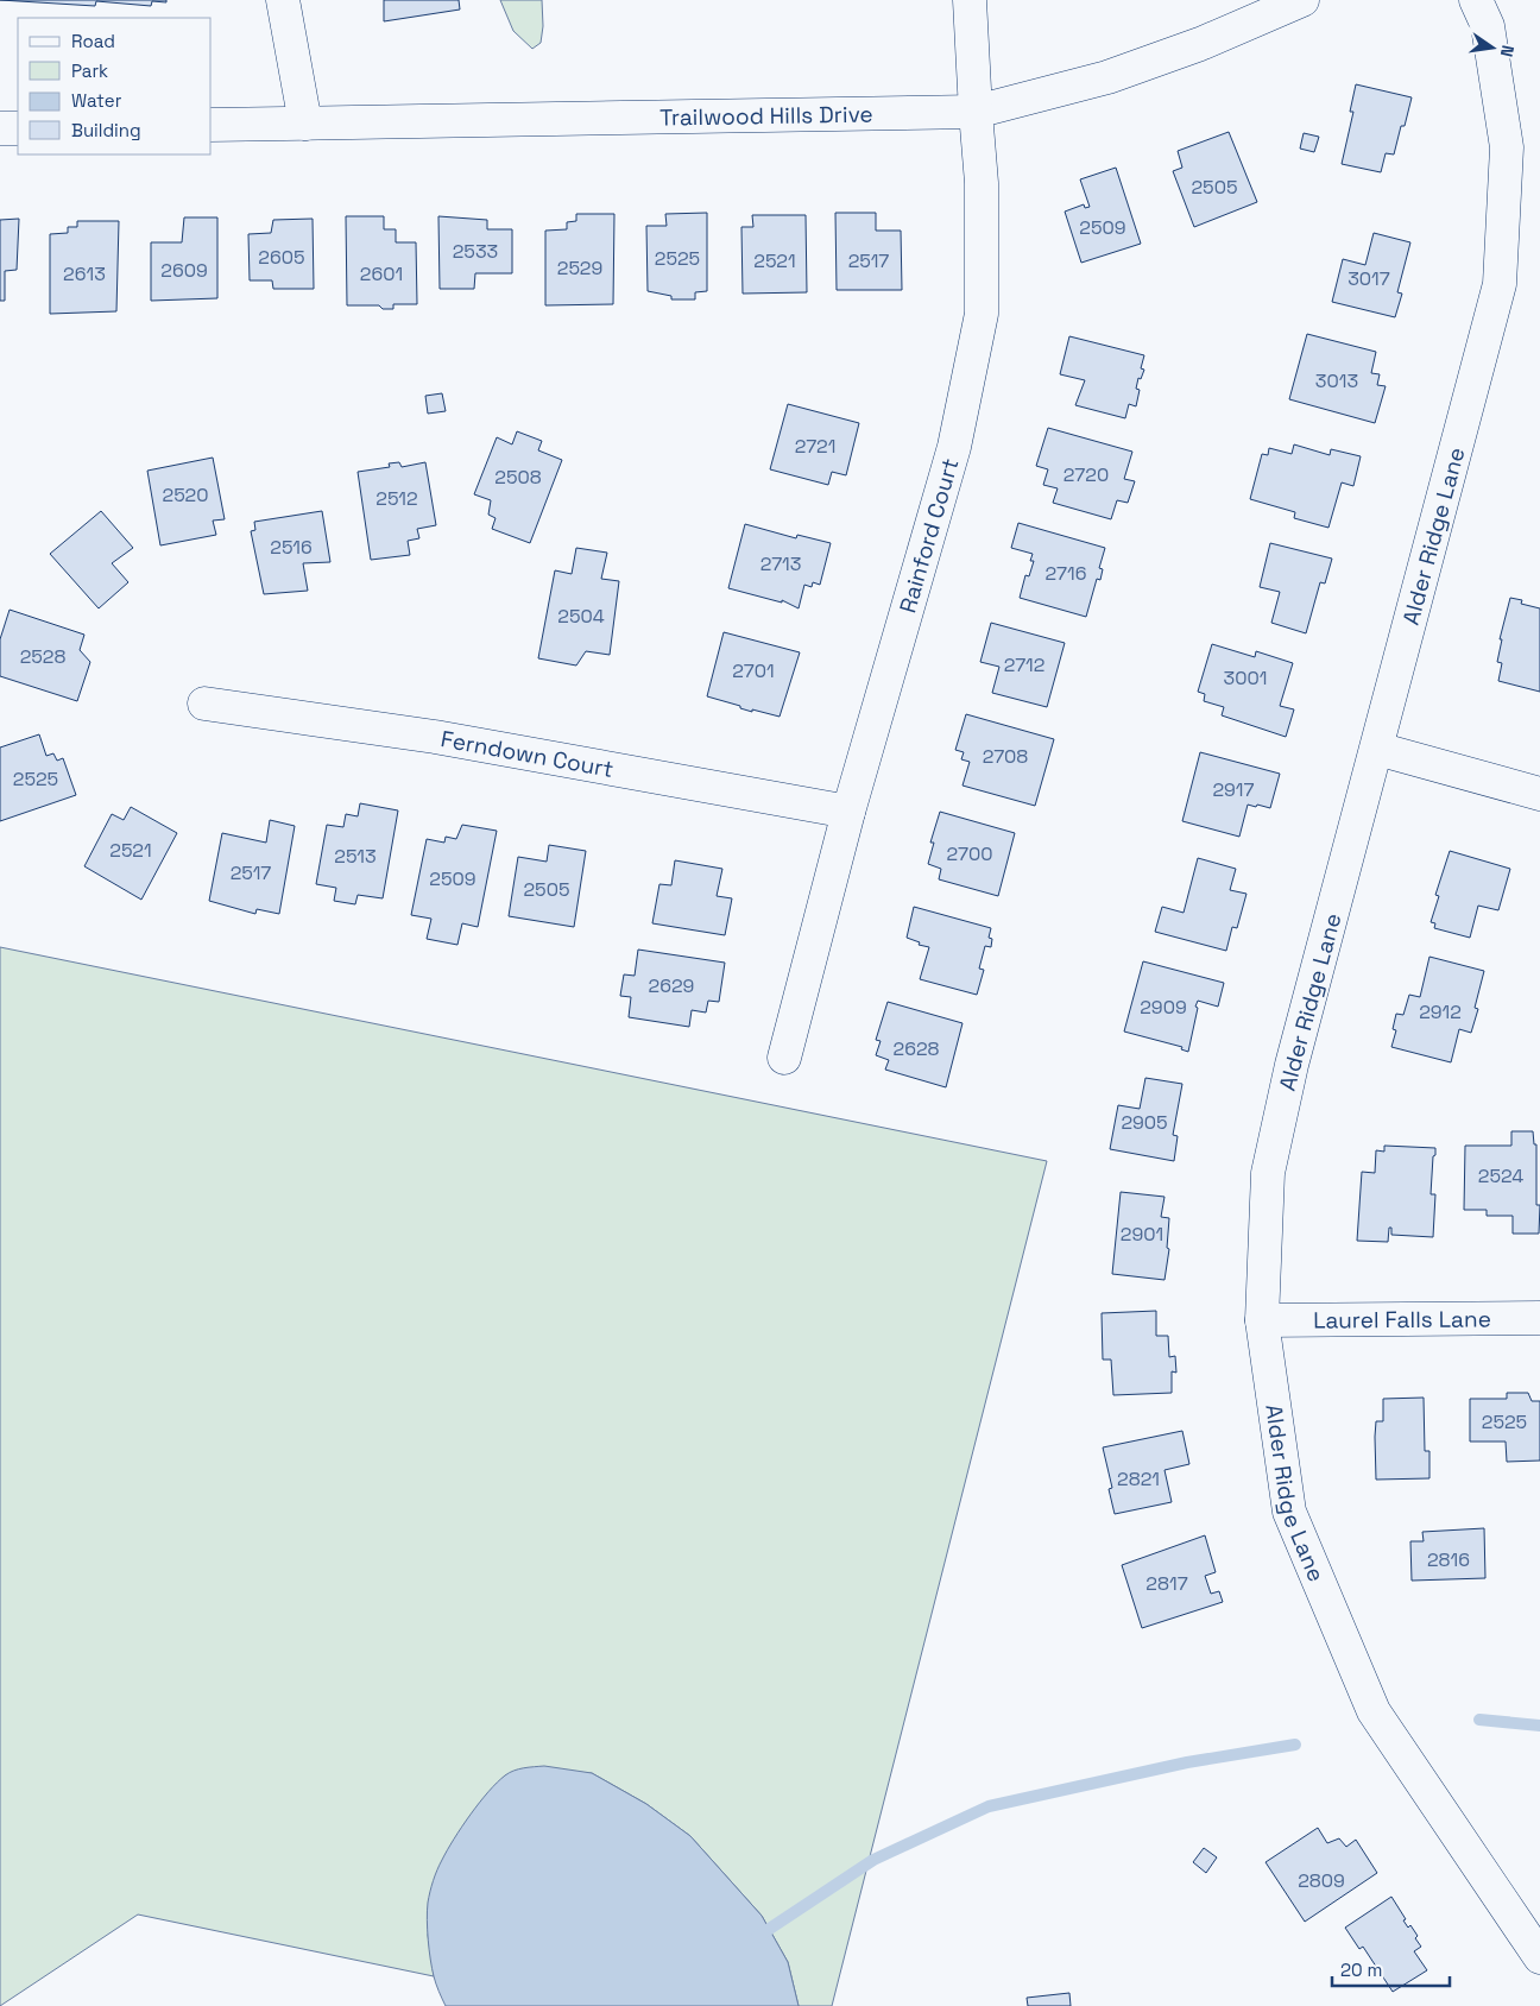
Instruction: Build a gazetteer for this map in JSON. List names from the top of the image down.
{
  "streets": {
    "street": [
      "Trailwood Hills Drive",
      "Rainford Court",
      "Alder Ridge Lane",
      "Ferndown Court",
      "Laurel Falls Lane"
    ]
  },
  "crossings": [
    ["Trailwood Hills Drive", "Rainford Court"],
    ["Rainford Court", "Ferndown Court"],
    ["Alder Ridge Lane", "Laurel Falls Lane"]
  ],
  "house_numbers": [
    "2505",
    "2509",
    "2533",
    "2605",
    "2525",
    "2521",
    "2517",
    "2529",
    "2609",
    "2613",
    "2601",
    "3017",
    "3013",
    "2721",
    "2720",
    "2508",
    "2520",
    "2512",
    "2516",
    "2713",
    "2716",
    "2504",
    "2528",
    "2712",
    "2701",
    "3001",
    "2708",
    "2525",
    "2917",
    "2521",
    "2700",
    "2513",
    "2517",
    "2509",
    "2505",
    "2629",
    "2909",
    "2912",
    "2628",
    "2905",
    "2524",
    "2901",
    "2525",
    "2821",
    "2816",
    "2817",
    "2809"
  ],
  "legend": [
    "Road",
    "Park",
    "Water",
    "Building"
  ],
  "scale_bar": "20 m",
  "north": "right"
}
